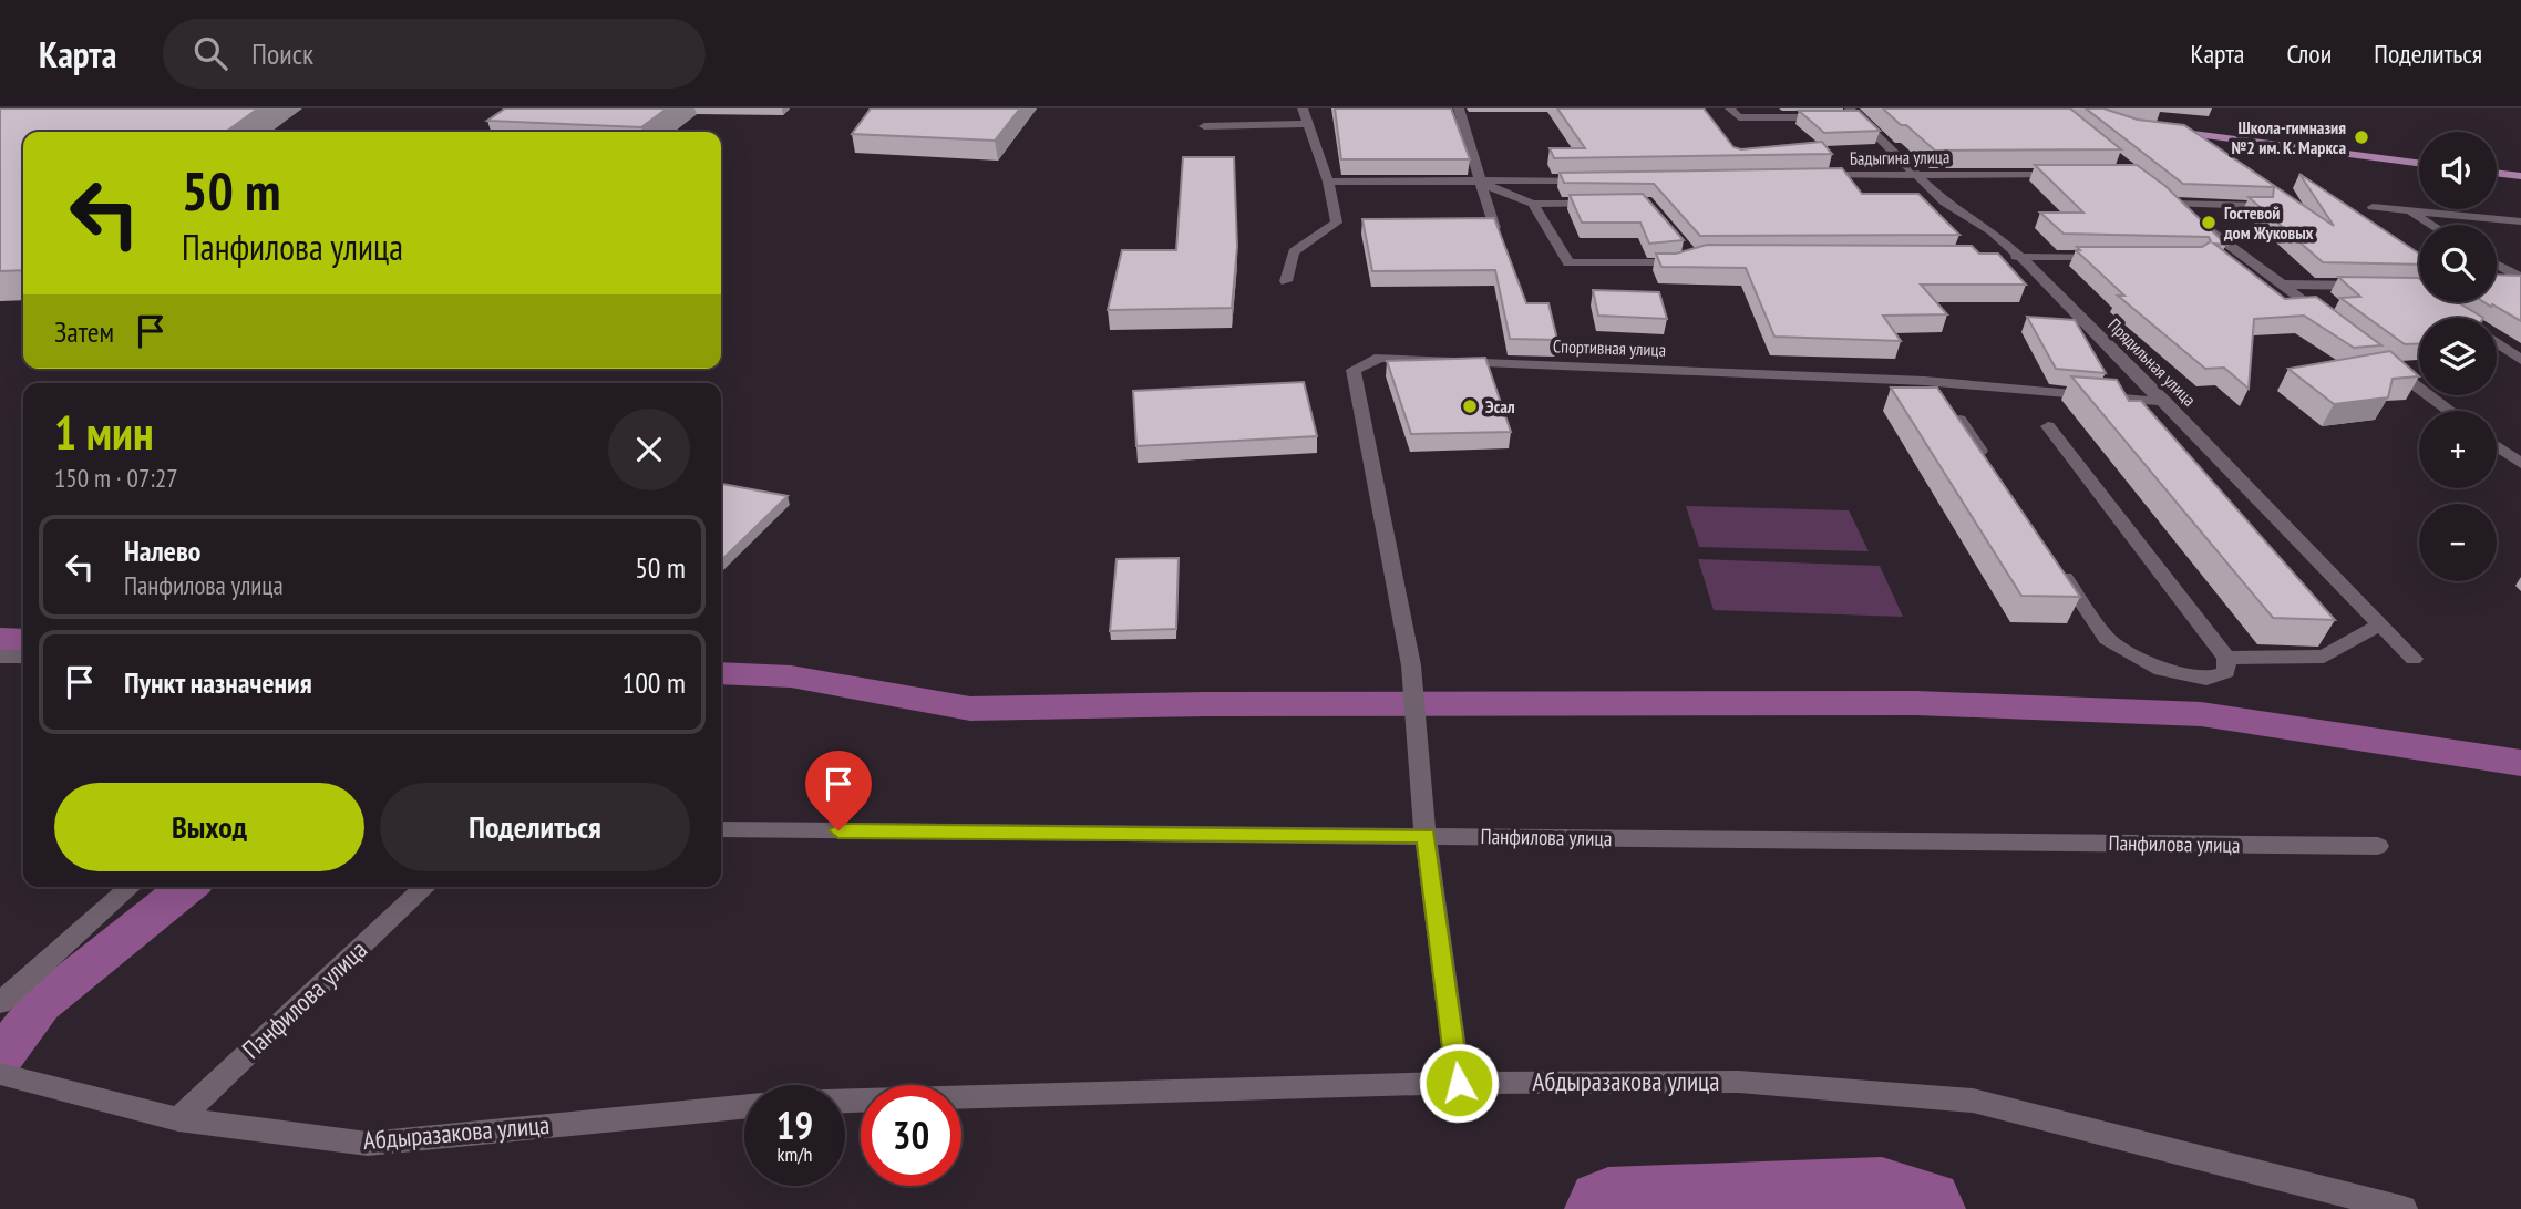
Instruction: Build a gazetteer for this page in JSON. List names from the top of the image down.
{
  "streets": {
    "street": [
      "Бадыгина улица",
      "Спортивная улица",
      "Прядильная улица",
      "Панфилова улица",
      "Абдыразакова улица"
    ]
  },
  "crossings": [
    ["Бадыгина улица", "Прядильная улица"],
    ["Спортивная улица", "Прядильная улица"],
    ["Спортивная улица", "Панфилова улица"],
    ["Панфилова улица", "Абдыразакова улица"]
  ],
  "places": ["Школа-гимназия №2 им. К. Маркса", "Гостевой дом Жуковых", "Эсал"],
  "page": {
    "header": "Карта",
    "search": "Поиск",
    "nav": ["Карта", "Слои", "Поделиться"],
    "map_buttons": ["+", "−"],
    "turn": ["50 m", "Панфилова улица"],
    "then": "Затем",
    "heading": ["1 мин", "150 m · 07:27"],
    "list": [
      {
        "name": "Налево",
        "note": "Панфилова улица",
        "value": "50 m"
      },
      {
        "name": "Пункт назначения",
        "value": "100 m"
      }
    ],
    "buttons": ["Выход", "Поделиться"],
    "speed": "19 km/h",
    "limit": "30"
  }
}
